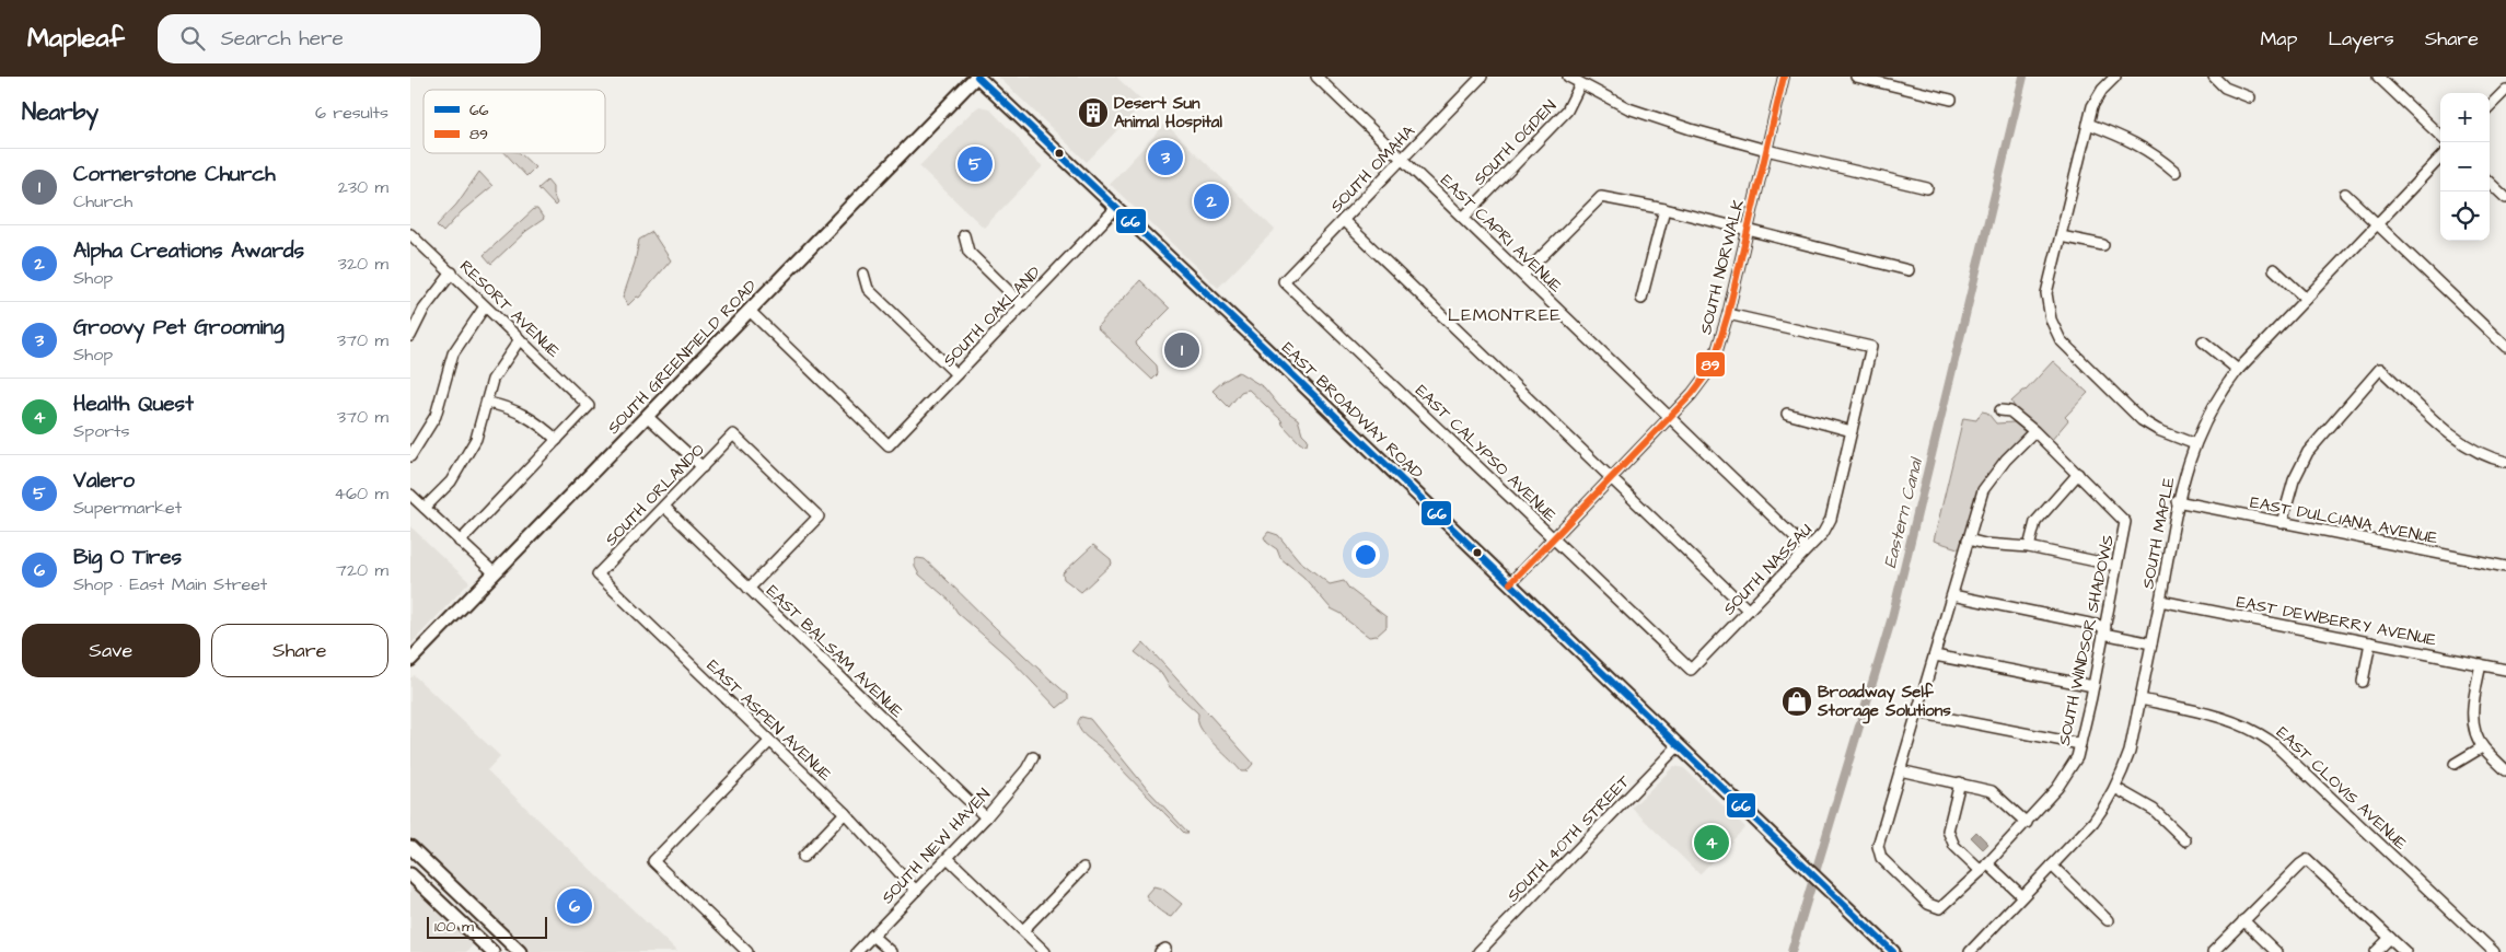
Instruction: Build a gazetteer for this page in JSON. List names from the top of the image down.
{
  "streets": {
    "main road": ["SOUTH GREENFIELD ROAD", "EAST BROADWAY ROAD"],
    "street": [
      "SOUTH OGDEN",
      "SOUTH OMAHA",
      "EAST CAPRI AVENUE",
      "SOUTH NORWALK",
      "RESORT AVENUE",
      "SOUTH OAKLAND",
      "EAST CALYPSO AVENUE",
      "SOUTH ORLANDO",
      "EAST DULCIANA AVENUE",
      "SOUTH MAPLE",
      "SOUTH NASSAU",
      "EAST DEWBERRY AVENUE",
      "SOUTH WINDSOR SHADOWS",
      "EAST BALSAM AVENUE",
      "EAST ASPEN AVENUE",
      "EAST CLOVIS AVENUE",
      "SOUTH 40TH STREET",
      "SOUTH NEW HAVEN"
    ]
  },
  "crossings": [
    ["SOUTH OGDEN", "EAST CAPRI AVENUE"],
    ["SOUTH OMAHA", "EAST CAPRI AVENUE"],
    ["SOUTH OMAHA", "EAST CALYPSO AVENUE"],
    ["EAST CAPRI AVENUE", "SOUTH NORWALK"],
    ["EAST CAPRI AVENUE", "SOUTH NASSAU"],
    ["SOUTH NORWALK", "EAST BROADWAY ROAD"],
    ["SOUTH NORWALK", "EAST CALYPSO AVENUE"],
    ["SOUTH NORWALK", "SOUTH NASSAU"],
    ["SOUTH OAKLAND", "SOUTH GREENFIELD ROAD"],
    ["SOUTH OAKLAND", "EAST BROADWAY ROAD"],
    ["SOUTH GREENFIELD ROAD", "EAST BROADWAY ROAD"],
    ["EAST BROADWAY ROAD", "SOUTH 40TH STREET"],
    ["EAST CALYPSO AVENUE", "SOUTH NASSAU"],
    ["SOUTH ORLANDO", "EAST BALSAM AVENUE"],
    ["SOUTH ORLANDO", "EAST ASPEN AVENUE"],
    ["EAST DULCIANA AVENUE", "SOUTH MAPLE"],
    ["SOUTH MAPLE", "EAST DEWBERRY AVENUE"],
    ["SOUTH MAPLE", "EAST CLOVIS AVENUE"],
    ["EAST BALSAM AVENUE", "SOUTH NEW HAVEN"],
    ["EAST ASPEN AVENUE", "SOUTH NEW HAVEN"]
  ],
  "districts": ["LEMONTREE"],
  "water": ["Eastern Canal"],
  "places": {
    "building": ["Desert Sun Animal Hospital"],
    "shop": ["Broadway Self Storage Solutions"]
  },
  "lines": ["transit line 66", "transit line 89"],
  "legend": ["66", "89"],
  "scale_bar": "100 m",
  "page": {
    "header": "Mapleaf",
    "search": "Search here",
    "nav": ["Map", "Layers", "Share"],
    "heading": ["Nearby", "6 results"],
    "map_buttons": ["+", "−"],
    "pins": [
      "3",
      "5",
      "2",
      "1",
      "4",
      "6"
    ],
    "list": [
      {
        "mark": "1",
        "name": "Cornerstone Church",
        "note": "Church",
        "value": "230 m"
      },
      {
        "mark": "2",
        "name": "Alpha Creations Awards",
        "note": "Shop",
        "value": "320 m"
      },
      {
        "mark": "3",
        "name": "Groovy Pet Grooming",
        "note": "Shop",
        "value": "370 m"
      },
      {
        "mark": "4",
        "name": "Health Quest",
        "note": "Sports",
        "value": "370 m"
      },
      {
        "mark": "5",
        "name": "Valero",
        "note": "Supermarket",
        "value": "460 m"
      },
      {
        "mark": "6",
        "name": "Big O Tires",
        "note": "Shop · East Main Street",
        "value": "720 m"
      }
    ],
    "buttons": ["Save", "Share"],
    "scale": "100 m"
  }
}
